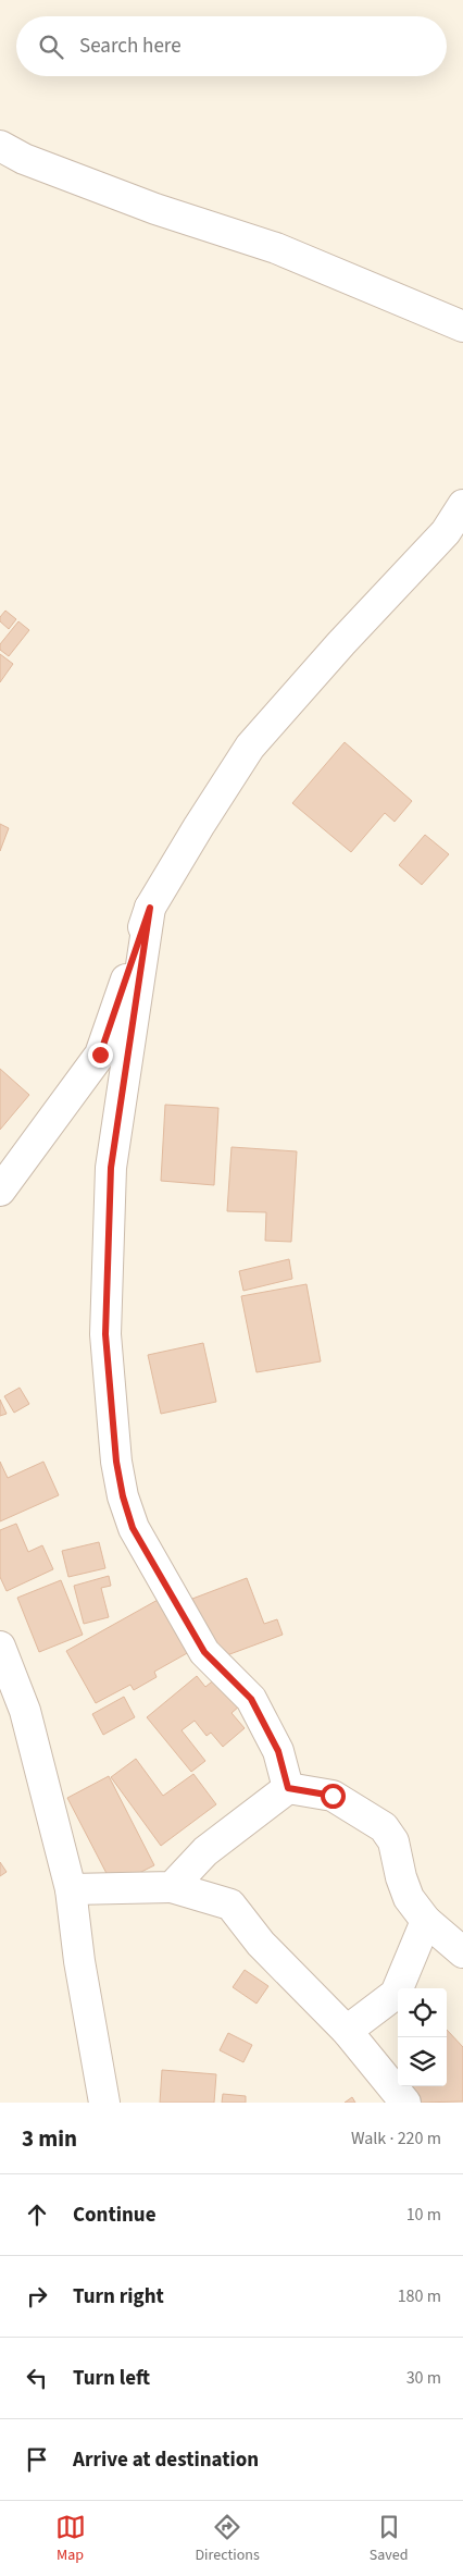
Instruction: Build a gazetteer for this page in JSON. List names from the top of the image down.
{
  "page": {
    "search": "Search here",
    "heading": ["3 min", "Walk · 220 m"],
    "list": [
      ["Continue", "10 m"],
      ["Turn right", "180 m"],
      ["Turn left", "30 m"],
      "Arrive at destination"
    ],
    "nav": ["Map", "Directions", "Saved"]
  }
}
